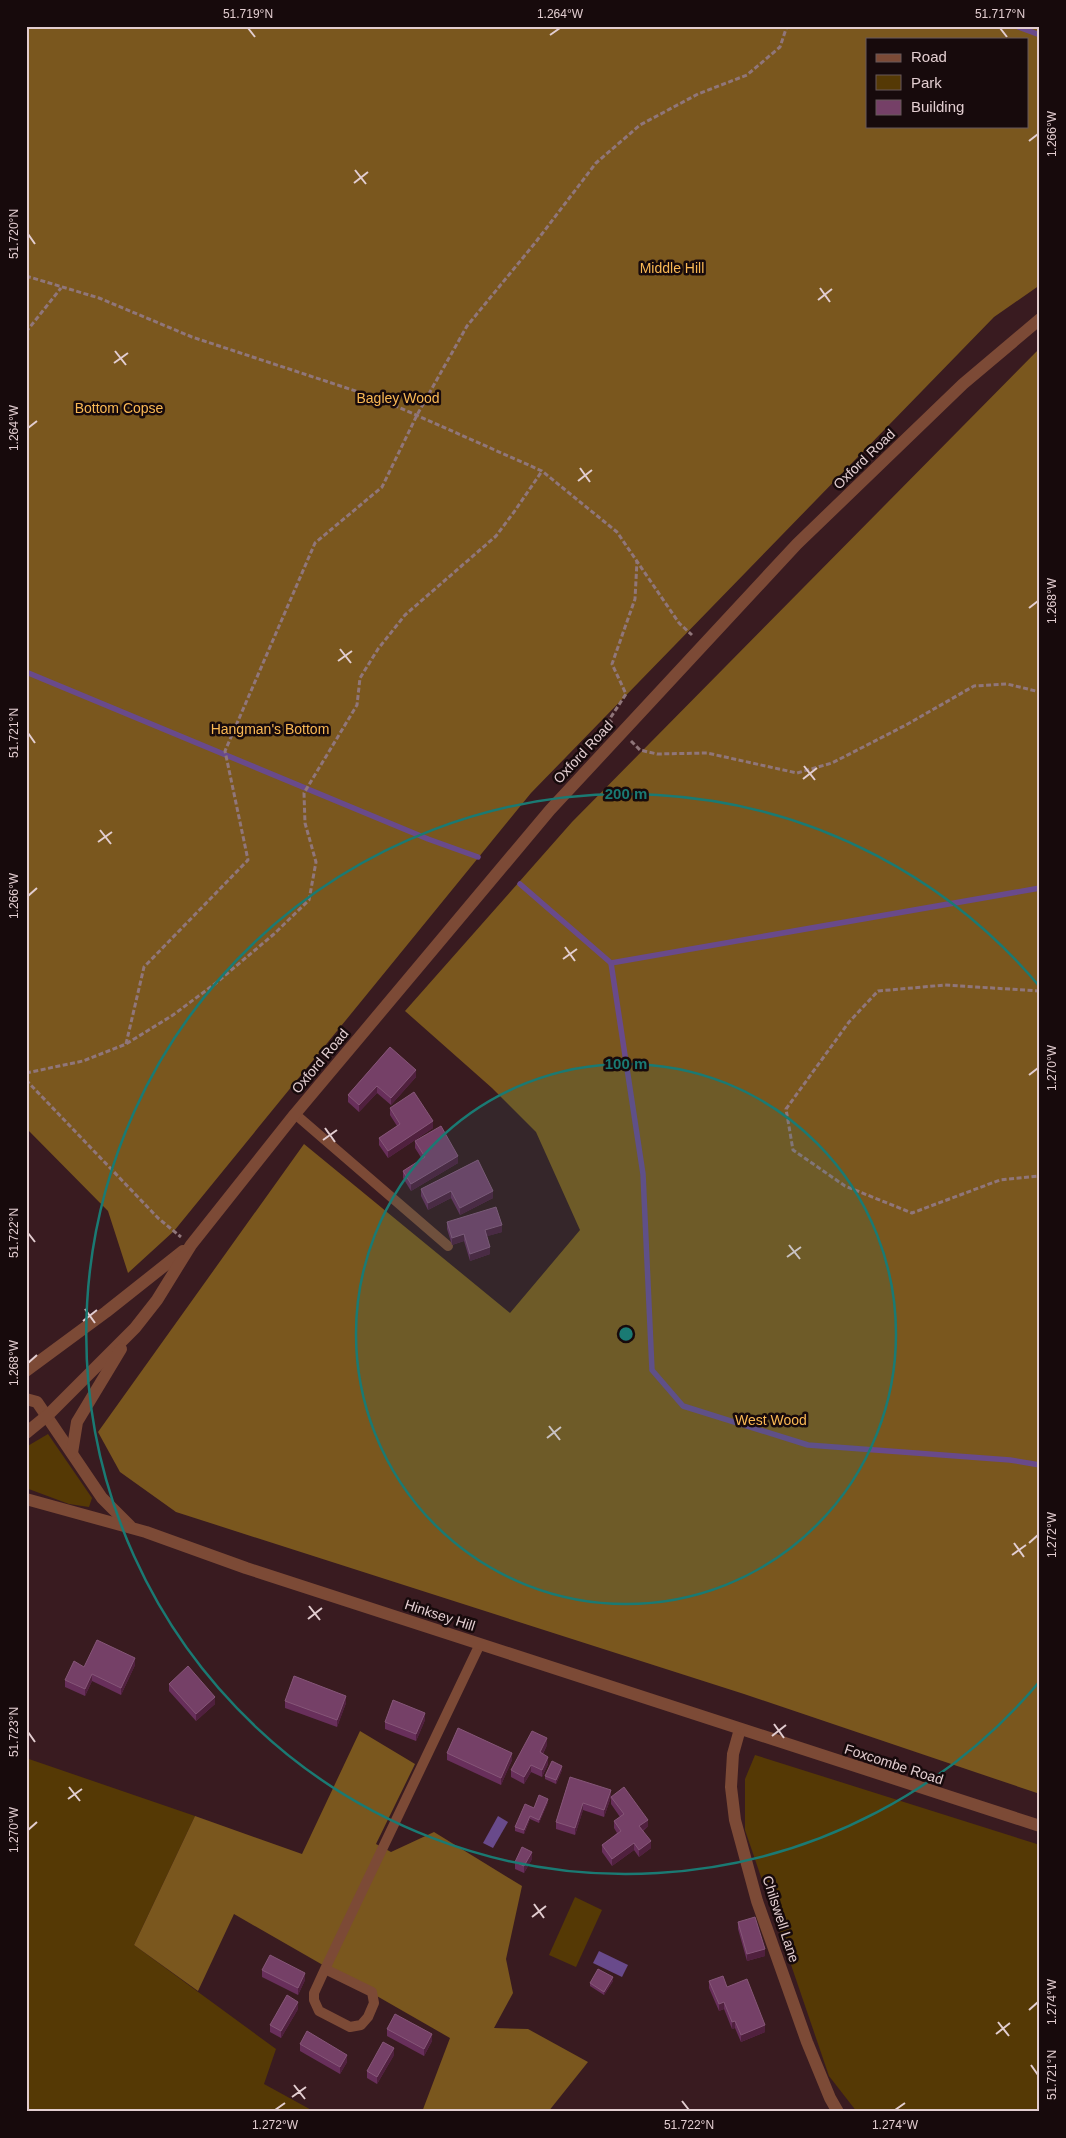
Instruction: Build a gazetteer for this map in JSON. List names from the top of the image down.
{
  "streets": {
    "street": [
      "Oxford Road",
      "Hinksey Hill",
      "Foxcombe Road",
      "Chilswell Lane"
    ]
  },
  "crossings": [
    ["Oxford Road", "Hinksey Hill"],
    ["Hinksey Hill", "Foxcombe Road"],
    ["Hinksey Hill", "Chilswell Lane"],
    ["Foxcombe Road", "Chilswell Lane"]
  ],
  "parks": [
    "Middle Hill",
    "Bagley Wood",
    "Bottom Copse",
    "Hangman's Bottom",
    "West Wood"
  ],
  "legend": ["Road", "Park", "Building"],
  "coordinates": [
    "51.719°N",
    "1.264°W",
    "51.717°N",
    "1.266°W",
    "51.720°N",
    "1.268°W",
    "51.721°N",
    "1.270°W",
    "51.722°N",
    "1.272°W",
    "51.723°N",
    "1.274°W"
  ],
  "rings": ["200 m", "100 m"]
}
